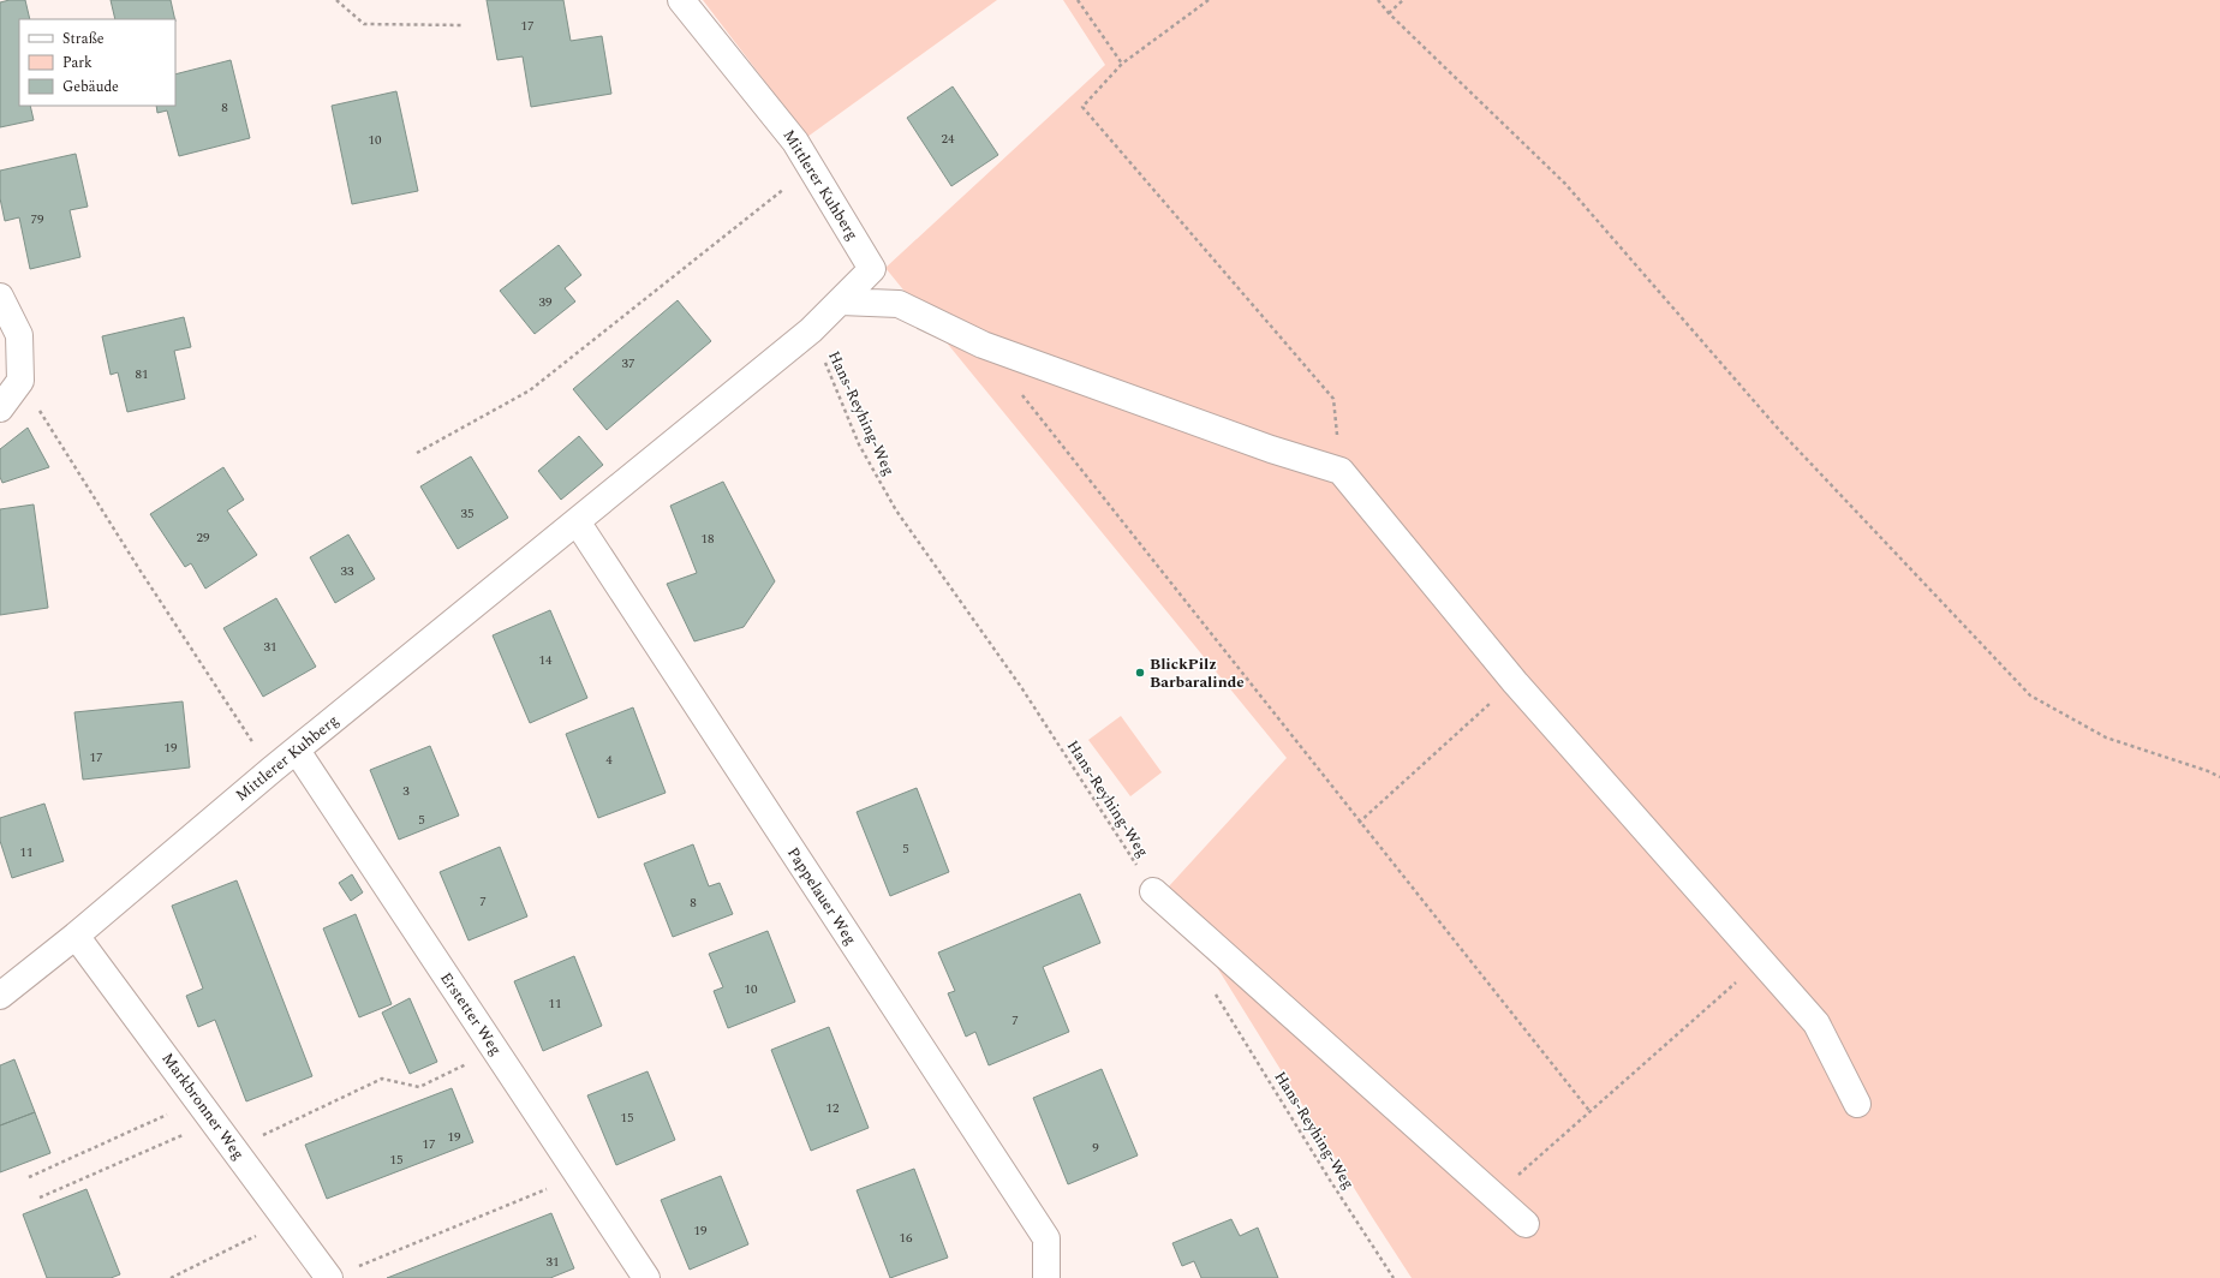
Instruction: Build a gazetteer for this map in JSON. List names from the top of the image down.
{
  "streets": {
    "street": [
      "Mittlerer Kuhberg",
      "Pappelauer Weg",
      "Erstetter Weg",
      "Markbronner Weg"
    ],
    "path": ["Hans-Reyhing-Weg"]
  },
  "crossings": [
    ["Mittlerer Kuhberg", "Hans-Reyhing-Weg"],
    ["Mittlerer Kuhberg", "Pappelauer Weg"],
    ["Mittlerer Kuhberg", "Erstetter Weg"],
    ["Mittlerer Kuhberg", "Markbronner Weg"]
  ],
  "places": ["BlickPilz Barbaralinde"],
  "house_numbers": [
    "17",
    "8",
    "24",
    "10",
    "79",
    "39",
    "37",
    "81",
    "35",
    "29",
    "18",
    "33",
    "31",
    "14",
    "19",
    "17",
    "4",
    "3",
    "5",
    "5",
    "11",
    "7",
    "8",
    "10",
    "11",
    "7",
    "12",
    "15",
    "19",
    "17",
    "9",
    "15",
    "19",
    "16",
    "31"
  ],
  "legend": ["Straße", "Park", "Gebäude"]
}
